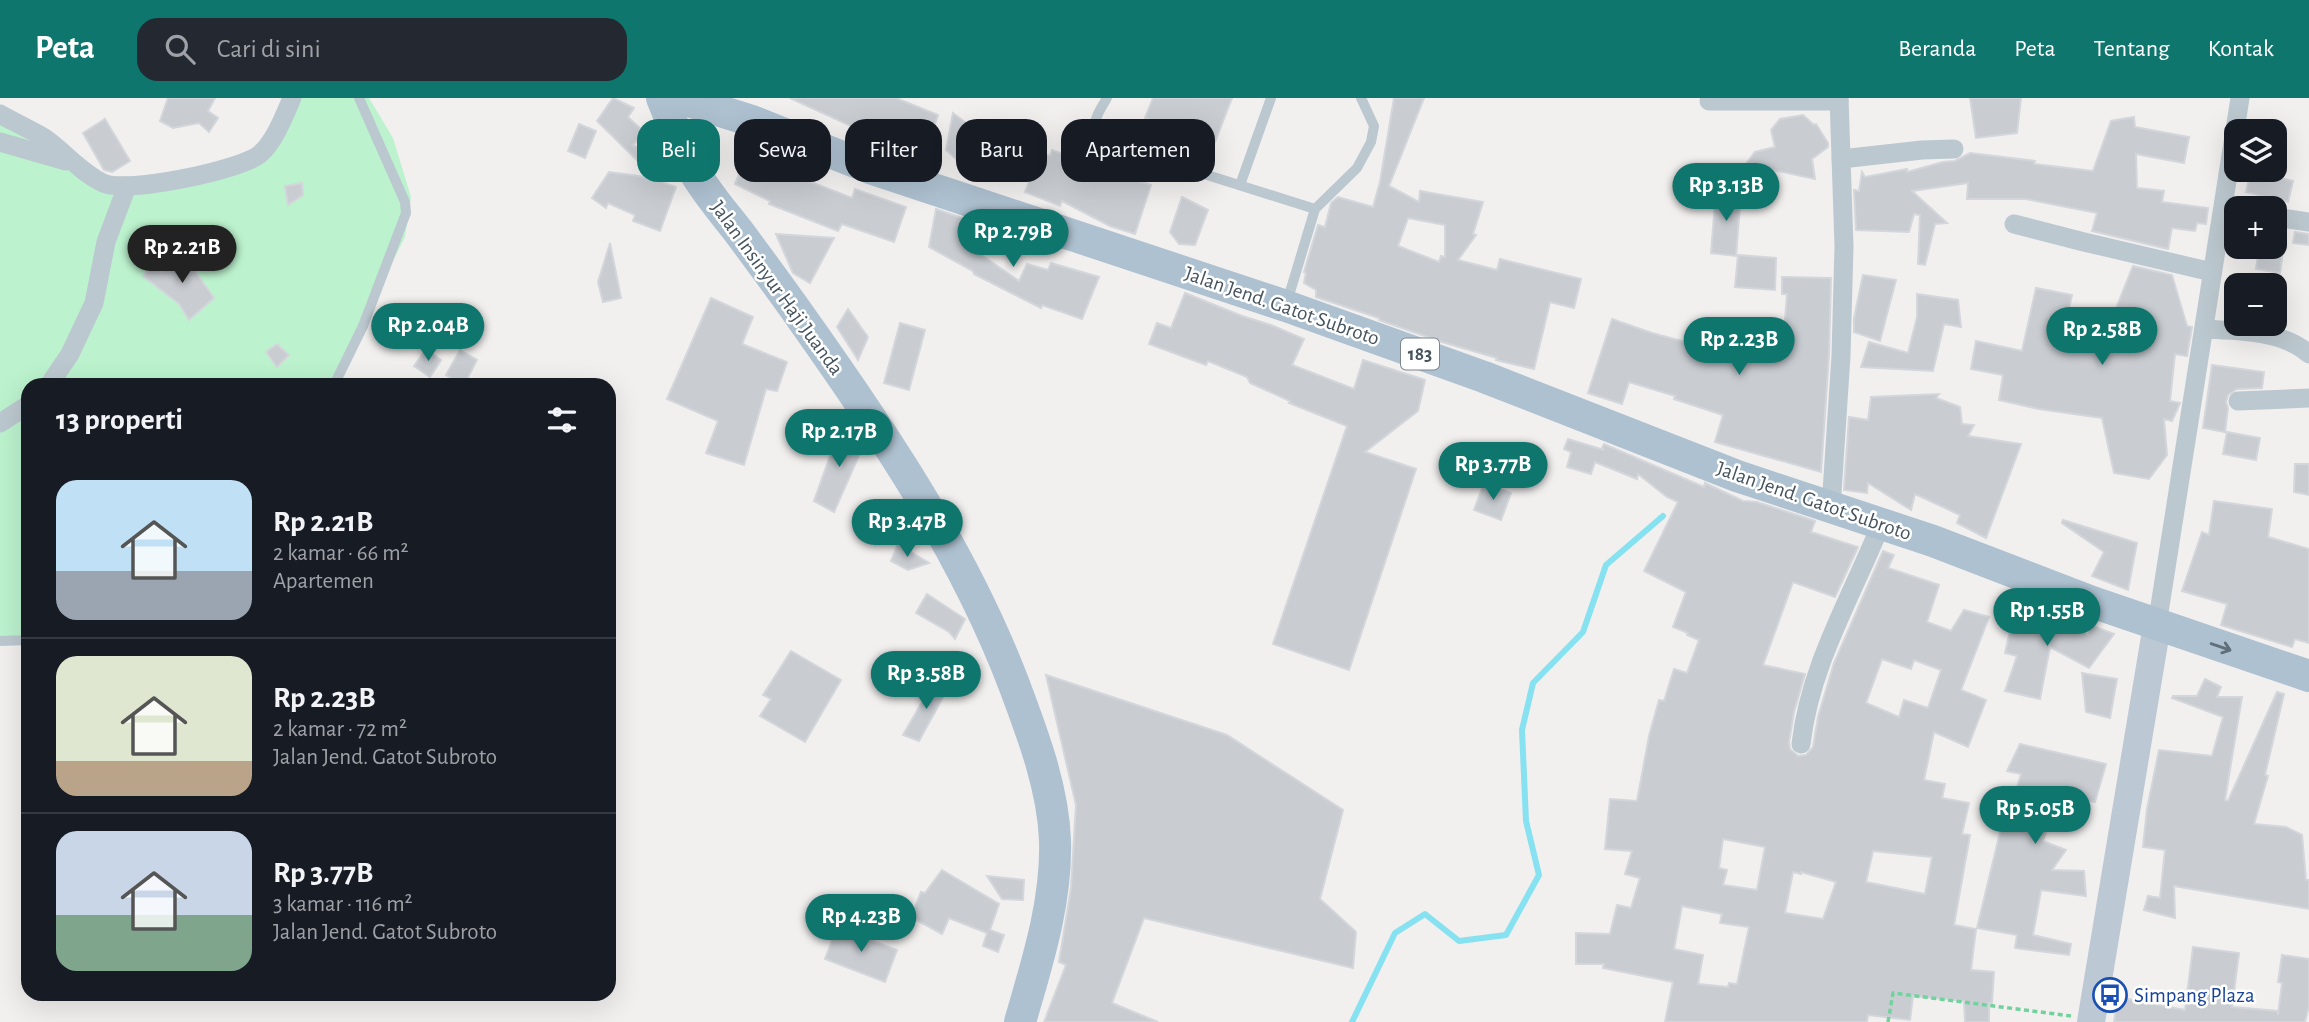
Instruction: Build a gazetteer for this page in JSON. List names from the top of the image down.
{
  "streets": {
    "main road": ["Jalan Insinyur Haji Juanda", "Jalan Jend. Gatot Subroto", "183"]
  },
  "places": {
    "bus stop": ["Simpang Plaza"]
  },
  "page": {
    "header": "Peta",
    "search": "Cari di sini",
    "nav": [
      "Beranda",
      "Peta",
      "Tentang",
      "Kontak"
    ],
    "map_buttons": ["+", "−"],
    "chip": [
      "Beli",
      "Sewa",
      "Filter",
      "Baru",
      "Apartemen"
    ],
    "price": [
      "Rp 3.13B",
      "Rp 2.79B",
      "Rp 2.21B",
      "Rp 2.04B",
      "Rp 2.58B",
      "Rp 2.23B",
      "Rp 2.17B",
      "Rp 3.77B",
      "Rp 3.47B",
      "Rp 1.55B",
      "Rp 3.58B",
      "Rp 5.05B",
      "Rp 4.23B"
    ],
    "heading": "13 properti",
    "list": [
      {
        "name": "Rp 2.21B",
        "note": "2 kamar · 66 m² · Apartemen"
      },
      {
        "name": "Rp 2.23B",
        "note": "2 kamar · 72 m² · Jalan Jend. Gatot Subroto"
      },
      {
        "name": "Rp 3.77B",
        "note": "3 kamar · 116 m² · Jalan Jend. Gatot Subroto"
      }
    ]
  }
}
